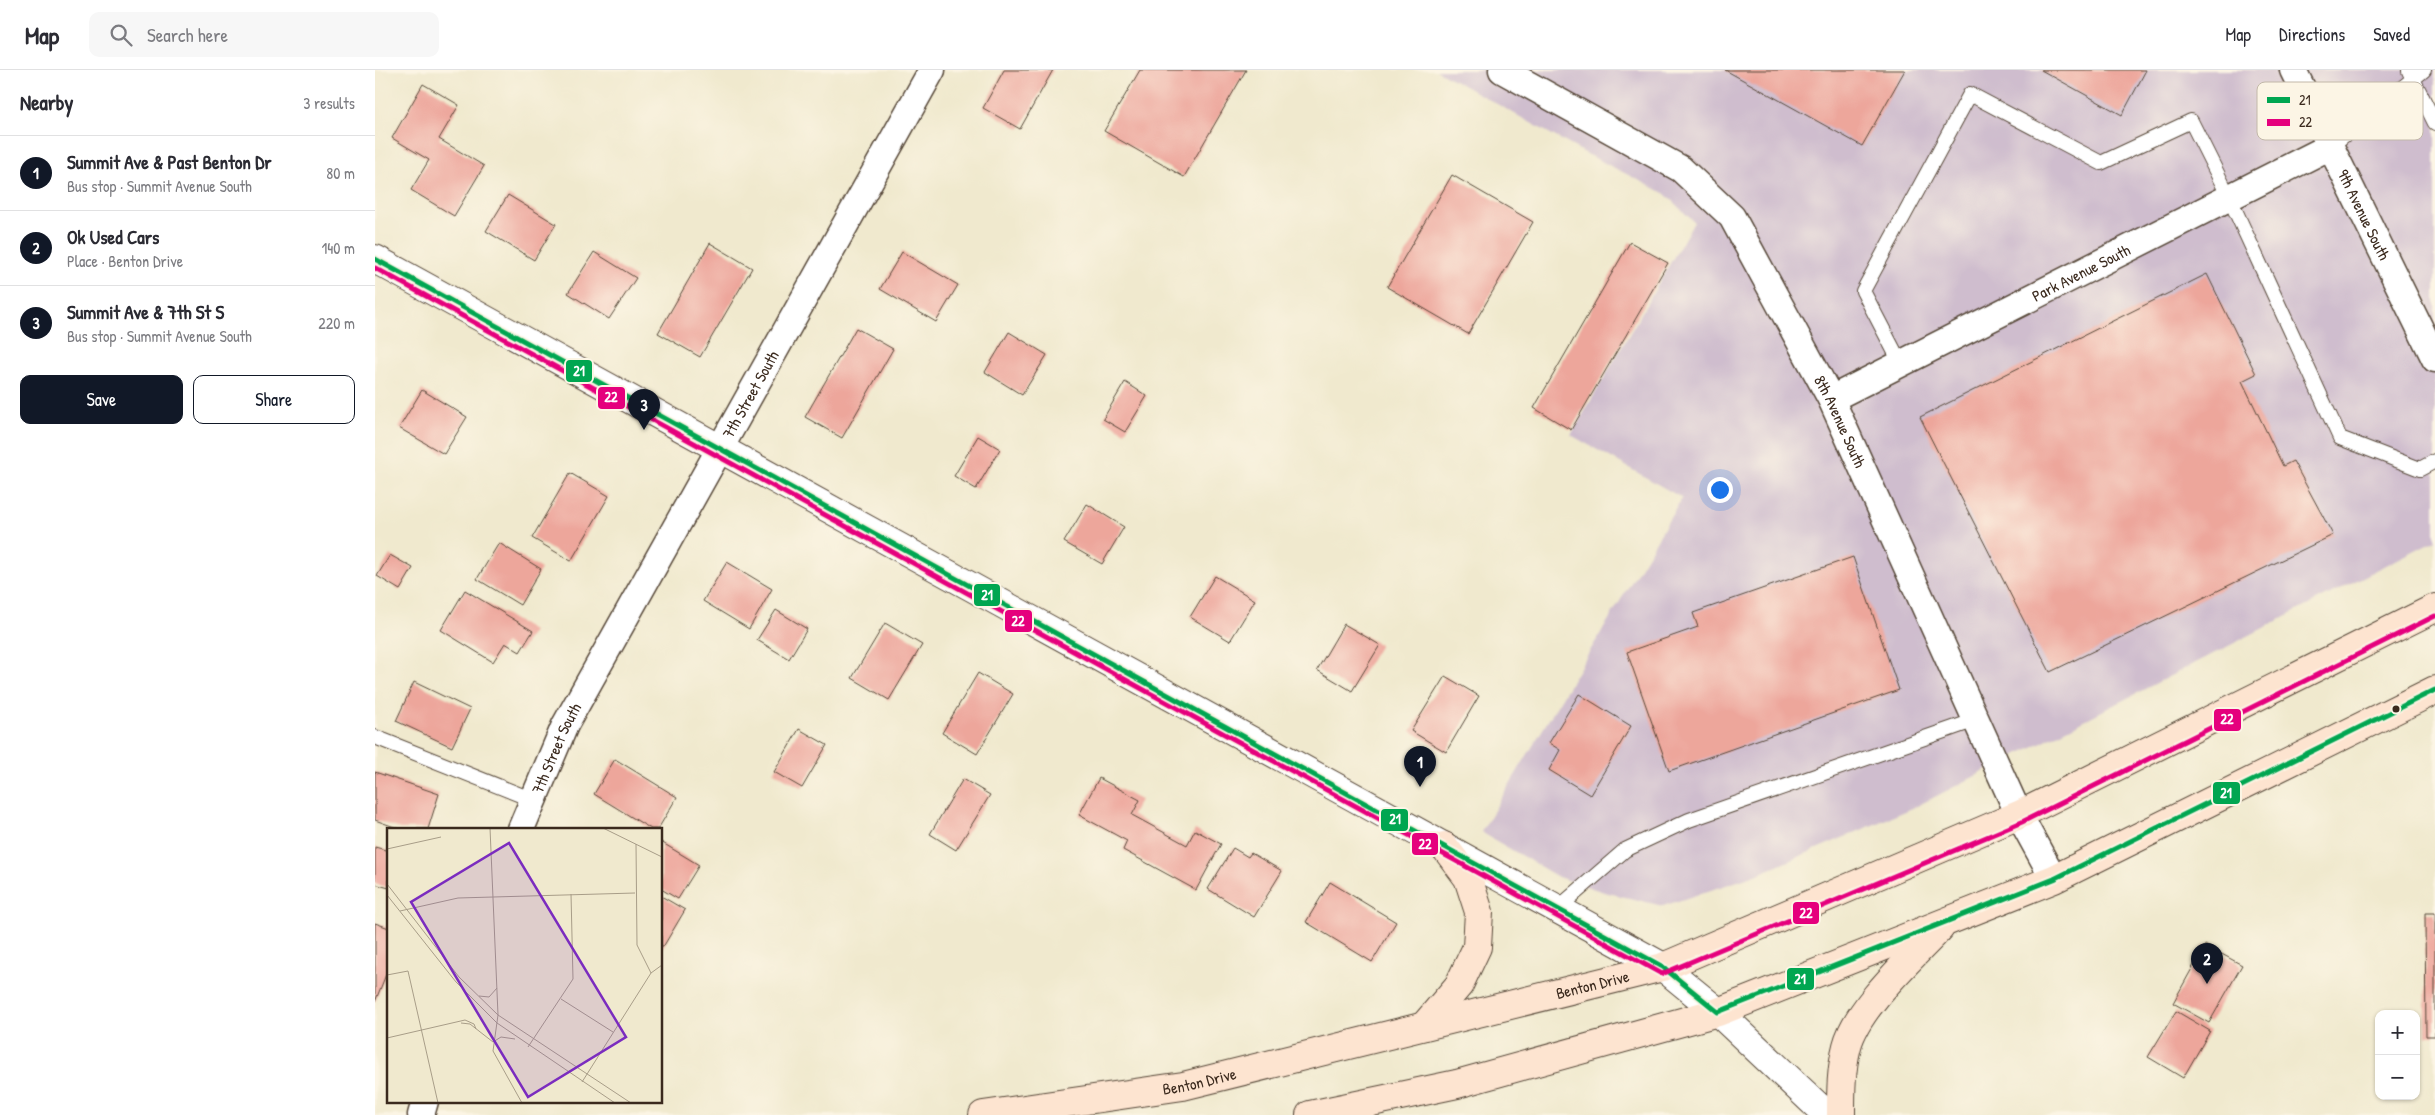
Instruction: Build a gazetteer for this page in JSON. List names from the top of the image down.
{
  "streets": {
    "main road": ["Benton Drive"],
    "street": [
      "9th Avenue South",
      "Park Avenue South",
      "7th Street South",
      "8th Avenue South"
    ]
  },
  "crossings": [
    ["9th Avenue South", "Park Avenue South"],
    ["Park Avenue South", "8th Avenue South"],
    ["8th Avenue South", "Benton Drive"]
  ],
  "lines": ["transit line 21", "transit line 22"],
  "legend": ["21", "22"],
  "page": {
    "header": "Map",
    "search": "Search here",
    "nav": ["Map", "Directions", "Saved"],
    "heading": ["Nearby", "3 results"],
    "list": [
      {
        "mark": "1",
        "name": "Summit Ave & Past Benton Dr",
        "note": "Bus stop · Summit Avenue South",
        "value": "80 m"
      },
      {
        "mark": "2",
        "name": "Ok Used Cars",
        "note": "Place · Benton Drive",
        "value": "140 m"
      },
      {
        "mark": "3",
        "name": "Summit Ave & 7th St S",
        "note": "Bus stop · Summit Avenue South",
        "value": "220 m"
      }
    ],
    "buttons": ["Save", "Share"],
    "pins": ["3", "1", "2"],
    "map_buttons": ["+", "−"]
  }
}
